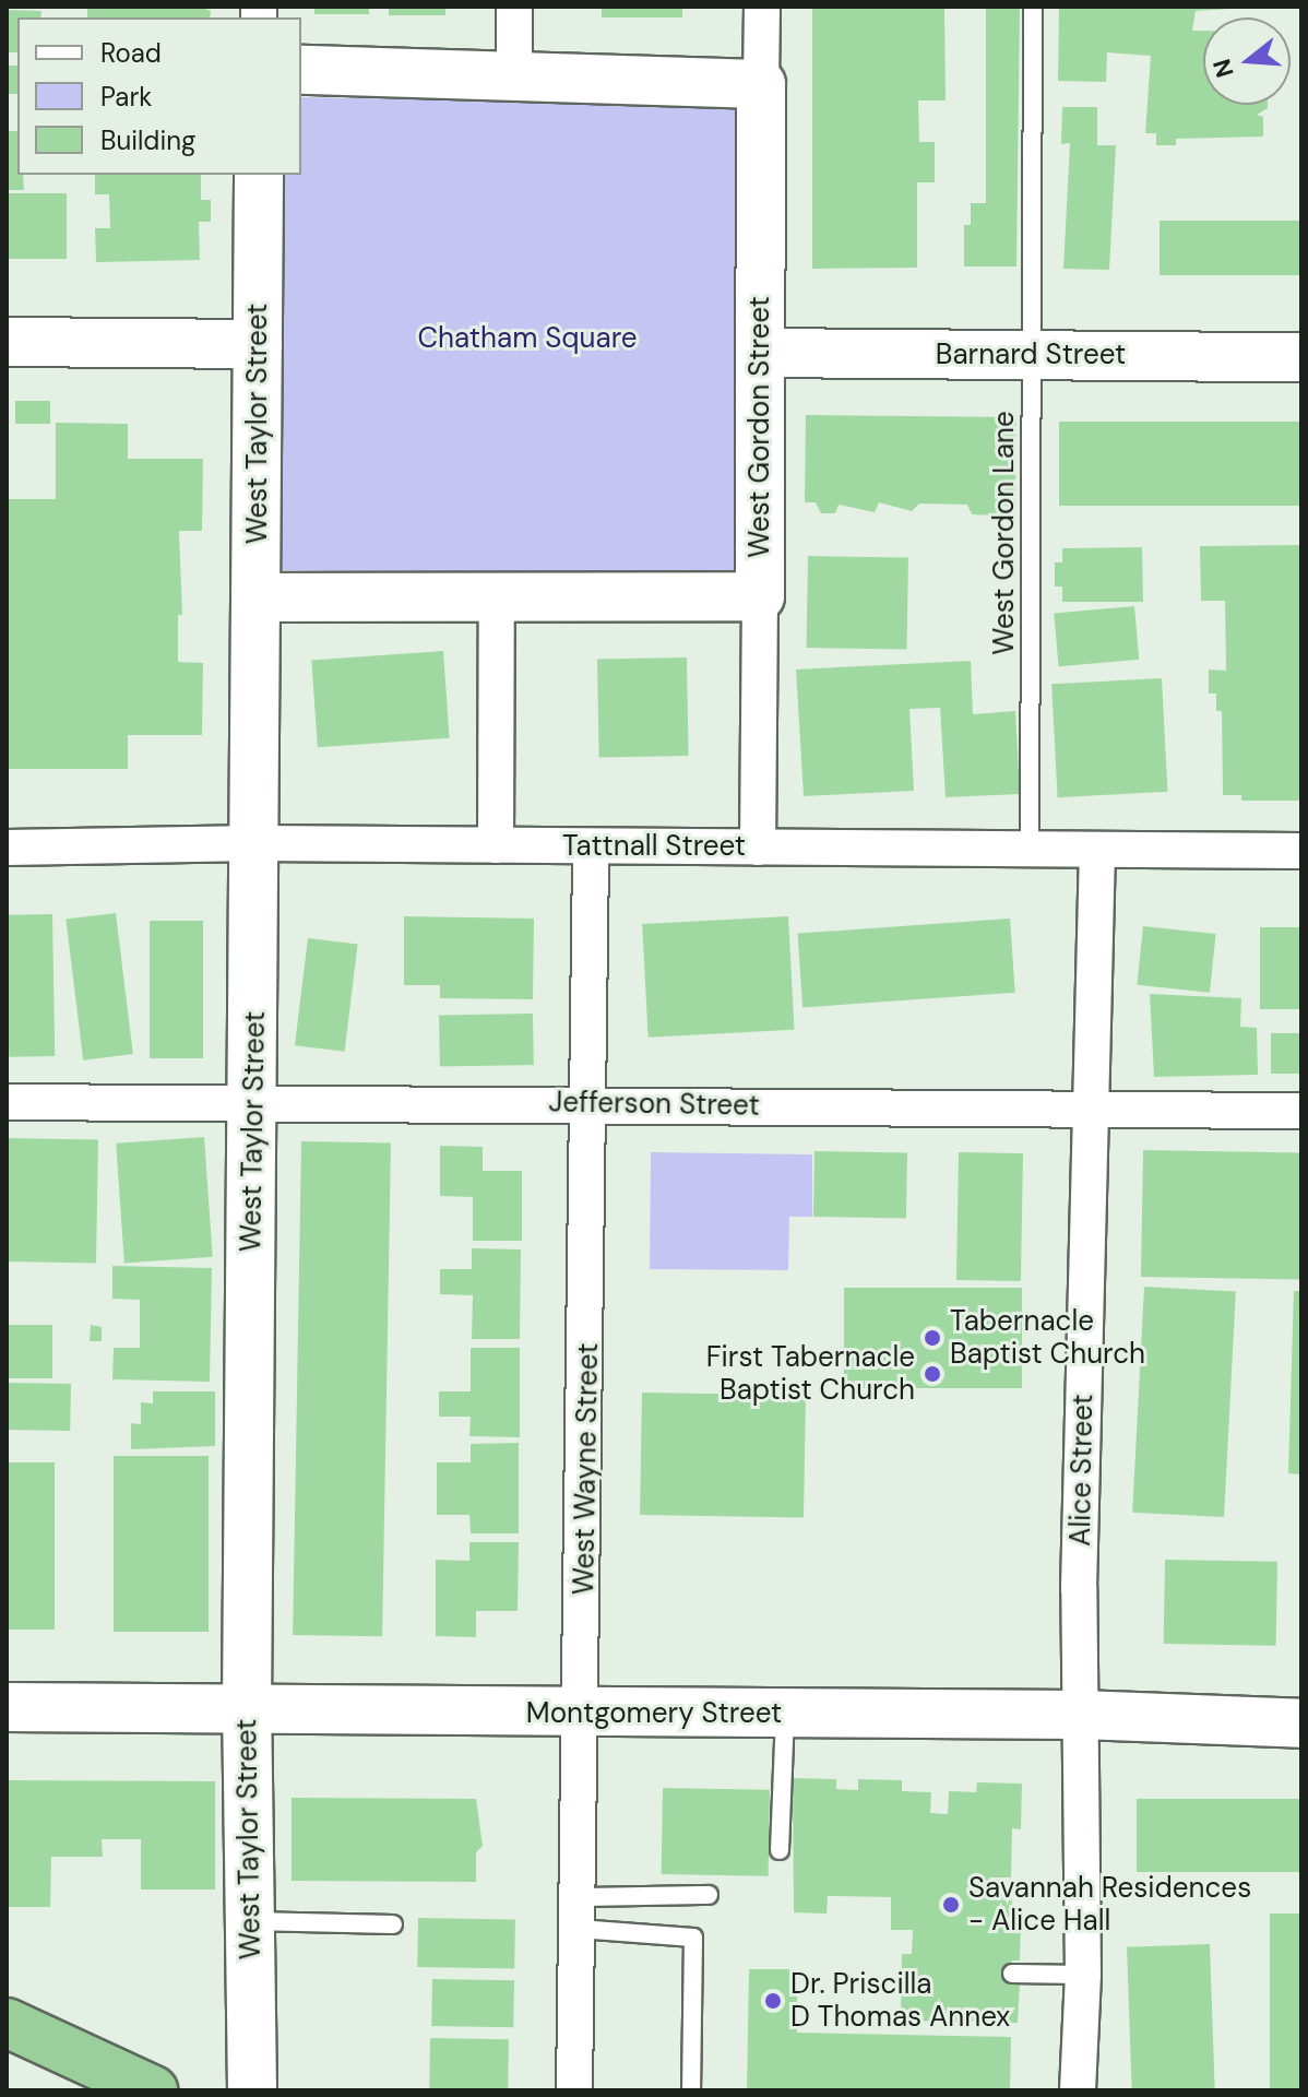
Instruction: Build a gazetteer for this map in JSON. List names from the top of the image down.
{
  "streets": {
    "street": [
      "Barnard Street",
      "West Taylor Street",
      "West Gordon Street",
      "Tattnall Street",
      "Jefferson Street",
      "West Wayne Street",
      "Alice Street",
      "Montgomery Street"
    ],
    "lane": ["West Gordon Lane"]
  },
  "crossings": [
    ["Barnard Street", "West Gordon Street"],
    ["Barnard Street", "West Gordon Lane"],
    ["West Taylor Street", "Tattnall Street"],
    ["West Taylor Street", "Jefferson Street"],
    ["West Taylor Street", "Montgomery Street"],
    ["West Gordon Street", "Tattnall Street"],
    ["West Gordon Lane", "Tattnall Street"],
    ["Tattnall Street", "West Wayne Street"],
    ["Tattnall Street", "Alice Street"],
    ["Jefferson Street", "West Wayne Street"],
    ["Jefferson Street", "Alice Street"],
    ["West Wayne Street", "Montgomery Street"],
    ["Alice Street", "Montgomery Street"]
  ],
  "parks": ["Chatham Square"],
  "places": [
    "Tabernacle Baptist Church",
    "First Tabernacle Baptist Church",
    "Savannah Residences - Alice Hall",
    "Dr. Priscilla D Thomas Annex"
  ],
  "legend": ["Road", "Park", "Building"],
  "north": "left"
}
